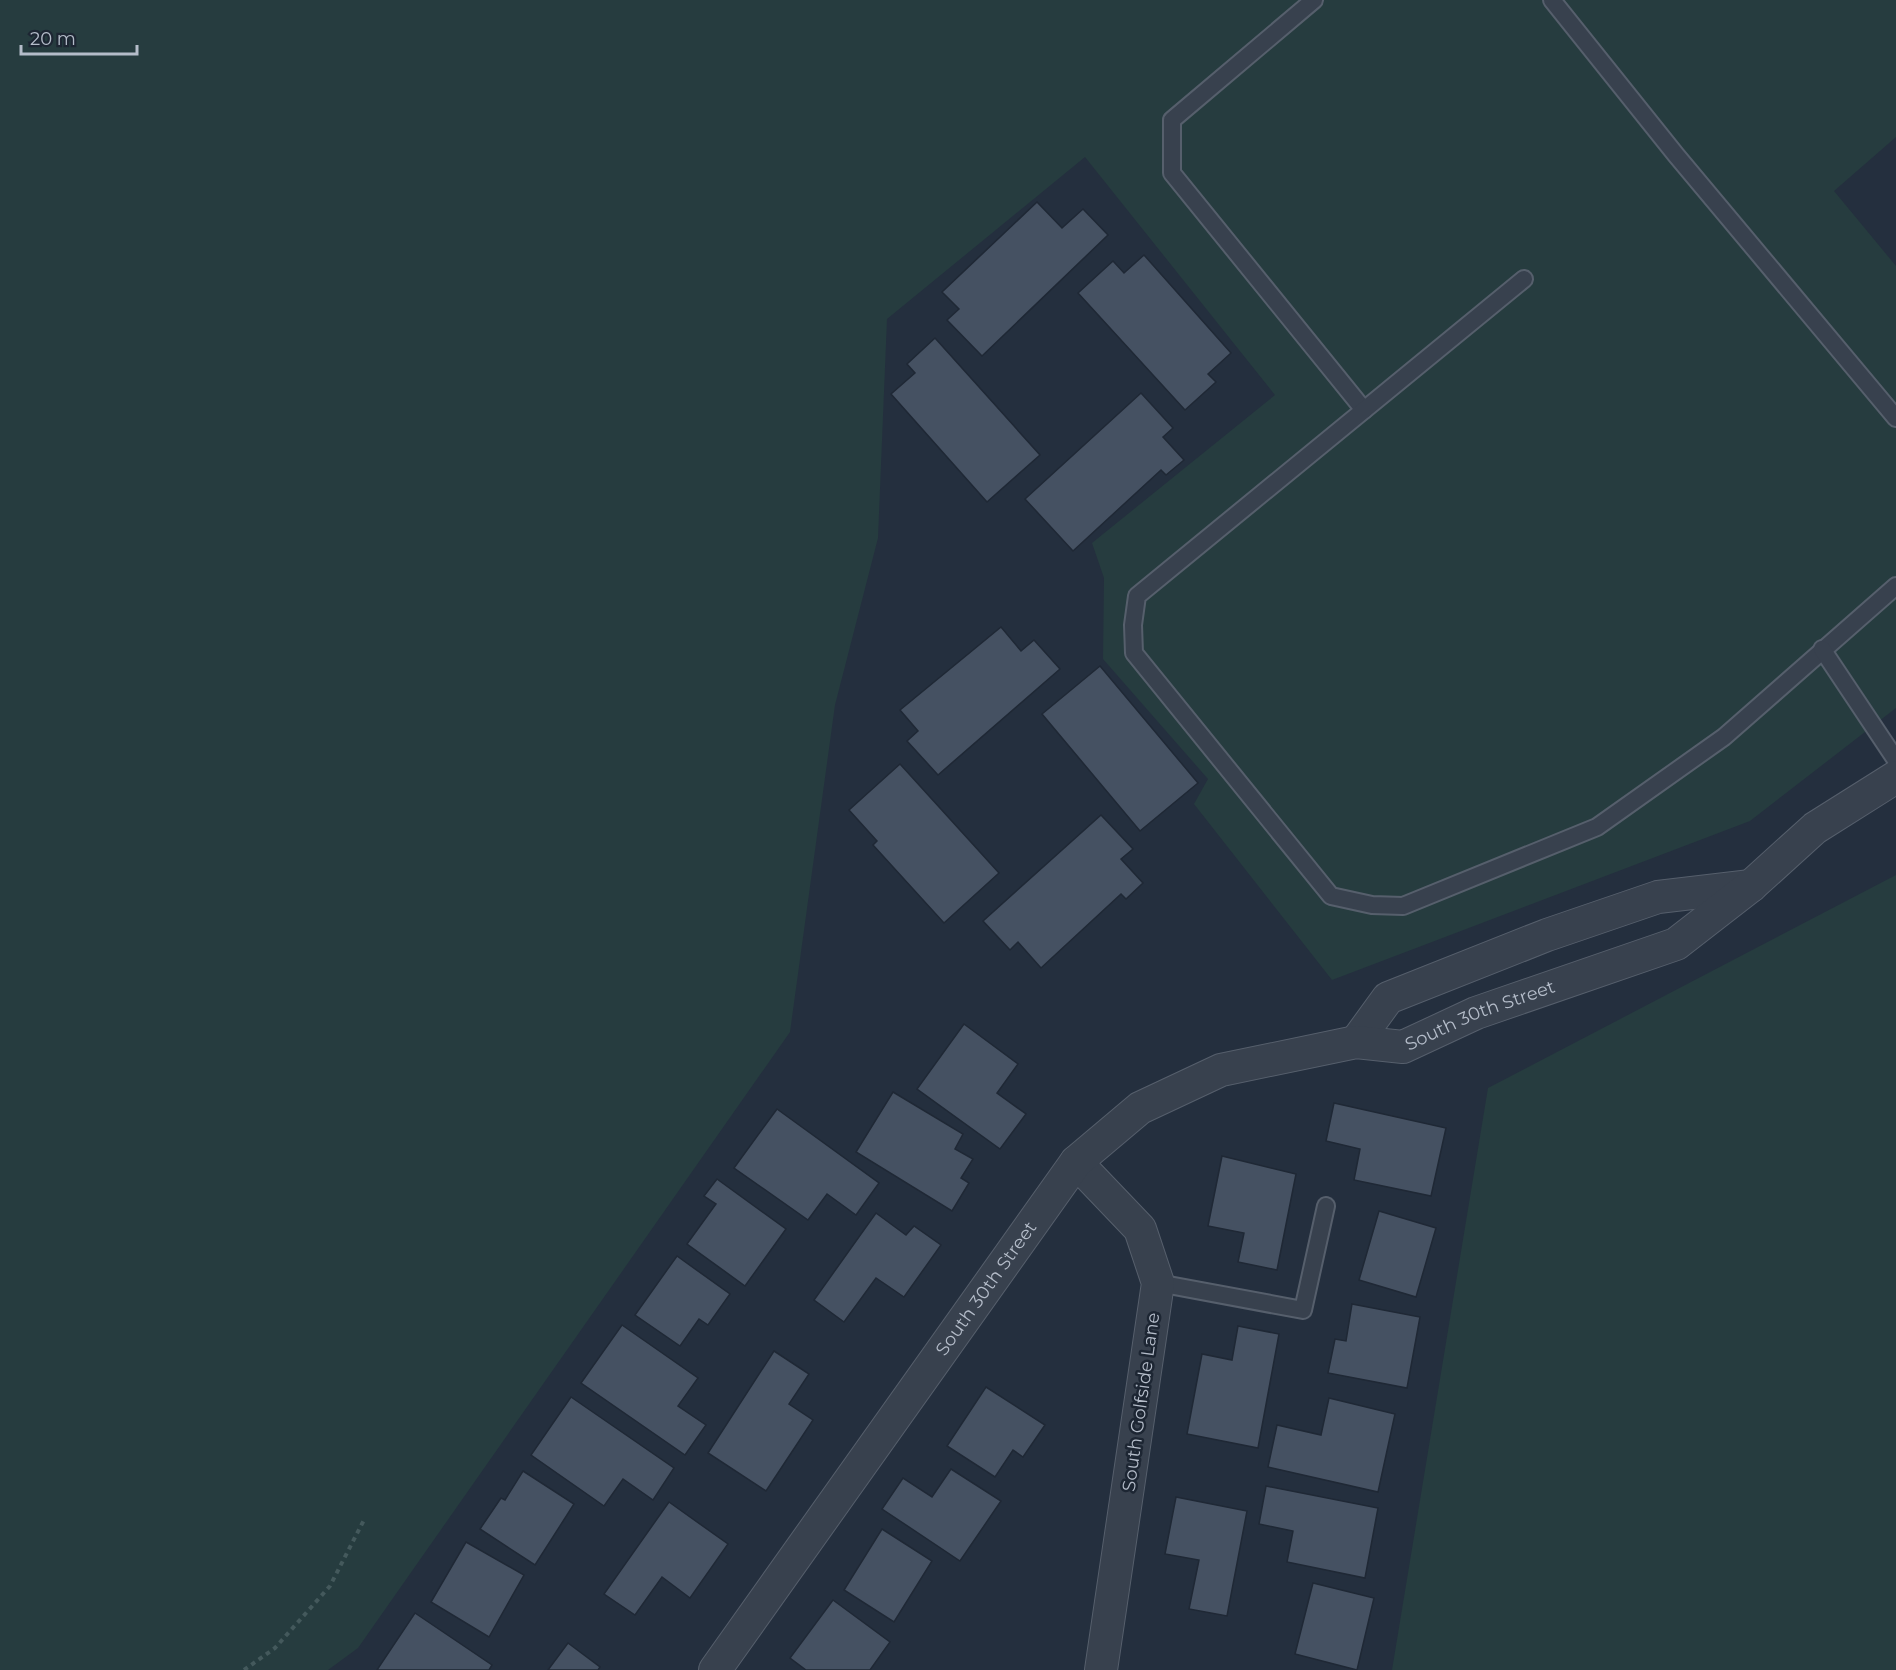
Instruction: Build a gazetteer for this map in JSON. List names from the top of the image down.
{
  "streets": {
    "street": ["South 30th Street", "South Golfside Lane"]
  },
  "crossings": [
    ["South 30th Street", "South Golfside Lane"]
  ],
  "scale_bar": "20 m"
}
